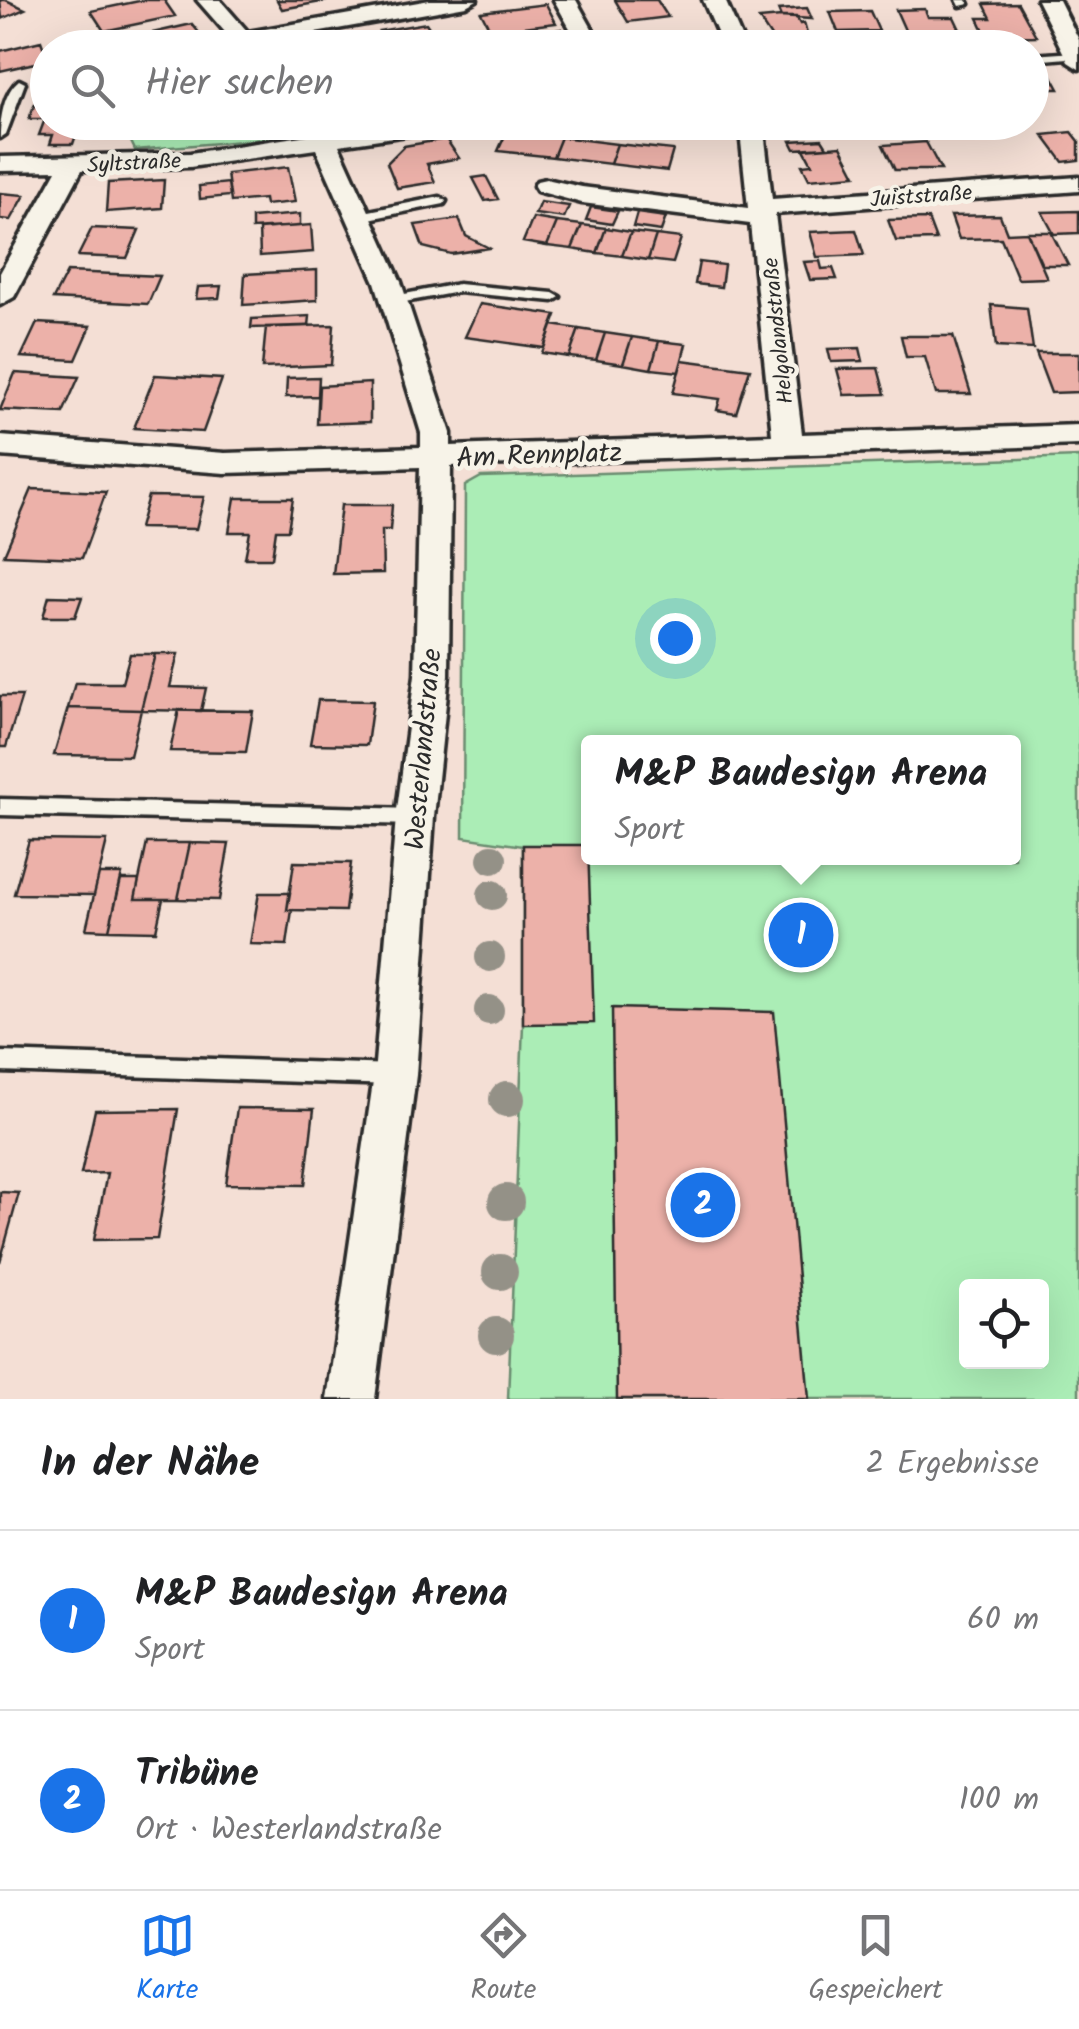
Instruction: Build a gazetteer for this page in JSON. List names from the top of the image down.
{
  "streets": {
    "street": [
      "Syltstraße",
      "Juiststraße",
      "Helgolandstraße",
      "Am Rennplatz",
      "Westerlandstraße"
    ]
  },
  "crossings": [
    ["Juiststraße", "Helgolandstraße"],
    ["Helgolandstraße", "Am Rennplatz"],
    ["Am Rennplatz", "Westerlandstraße"]
  ],
  "page": {
    "search": "Hier suchen",
    "popup": ["M&P Baudesign Arena", "Sport"],
    "pins": ["1", "2"],
    "heading": ["In der Nähe", "2 Ergebnisse"],
    "list": [
      {
        "mark": "1",
        "name": "M&P Baudesign Arena",
        "note": "Sport",
        "value": "60 m"
      },
      {
        "mark": "2",
        "name": "Tribüne",
        "note": "Ort · Westerlandstraße",
        "value": "100 m"
      }
    ],
    "nav": ["Karte", "Route", "Gespeichert"]
  }
}
